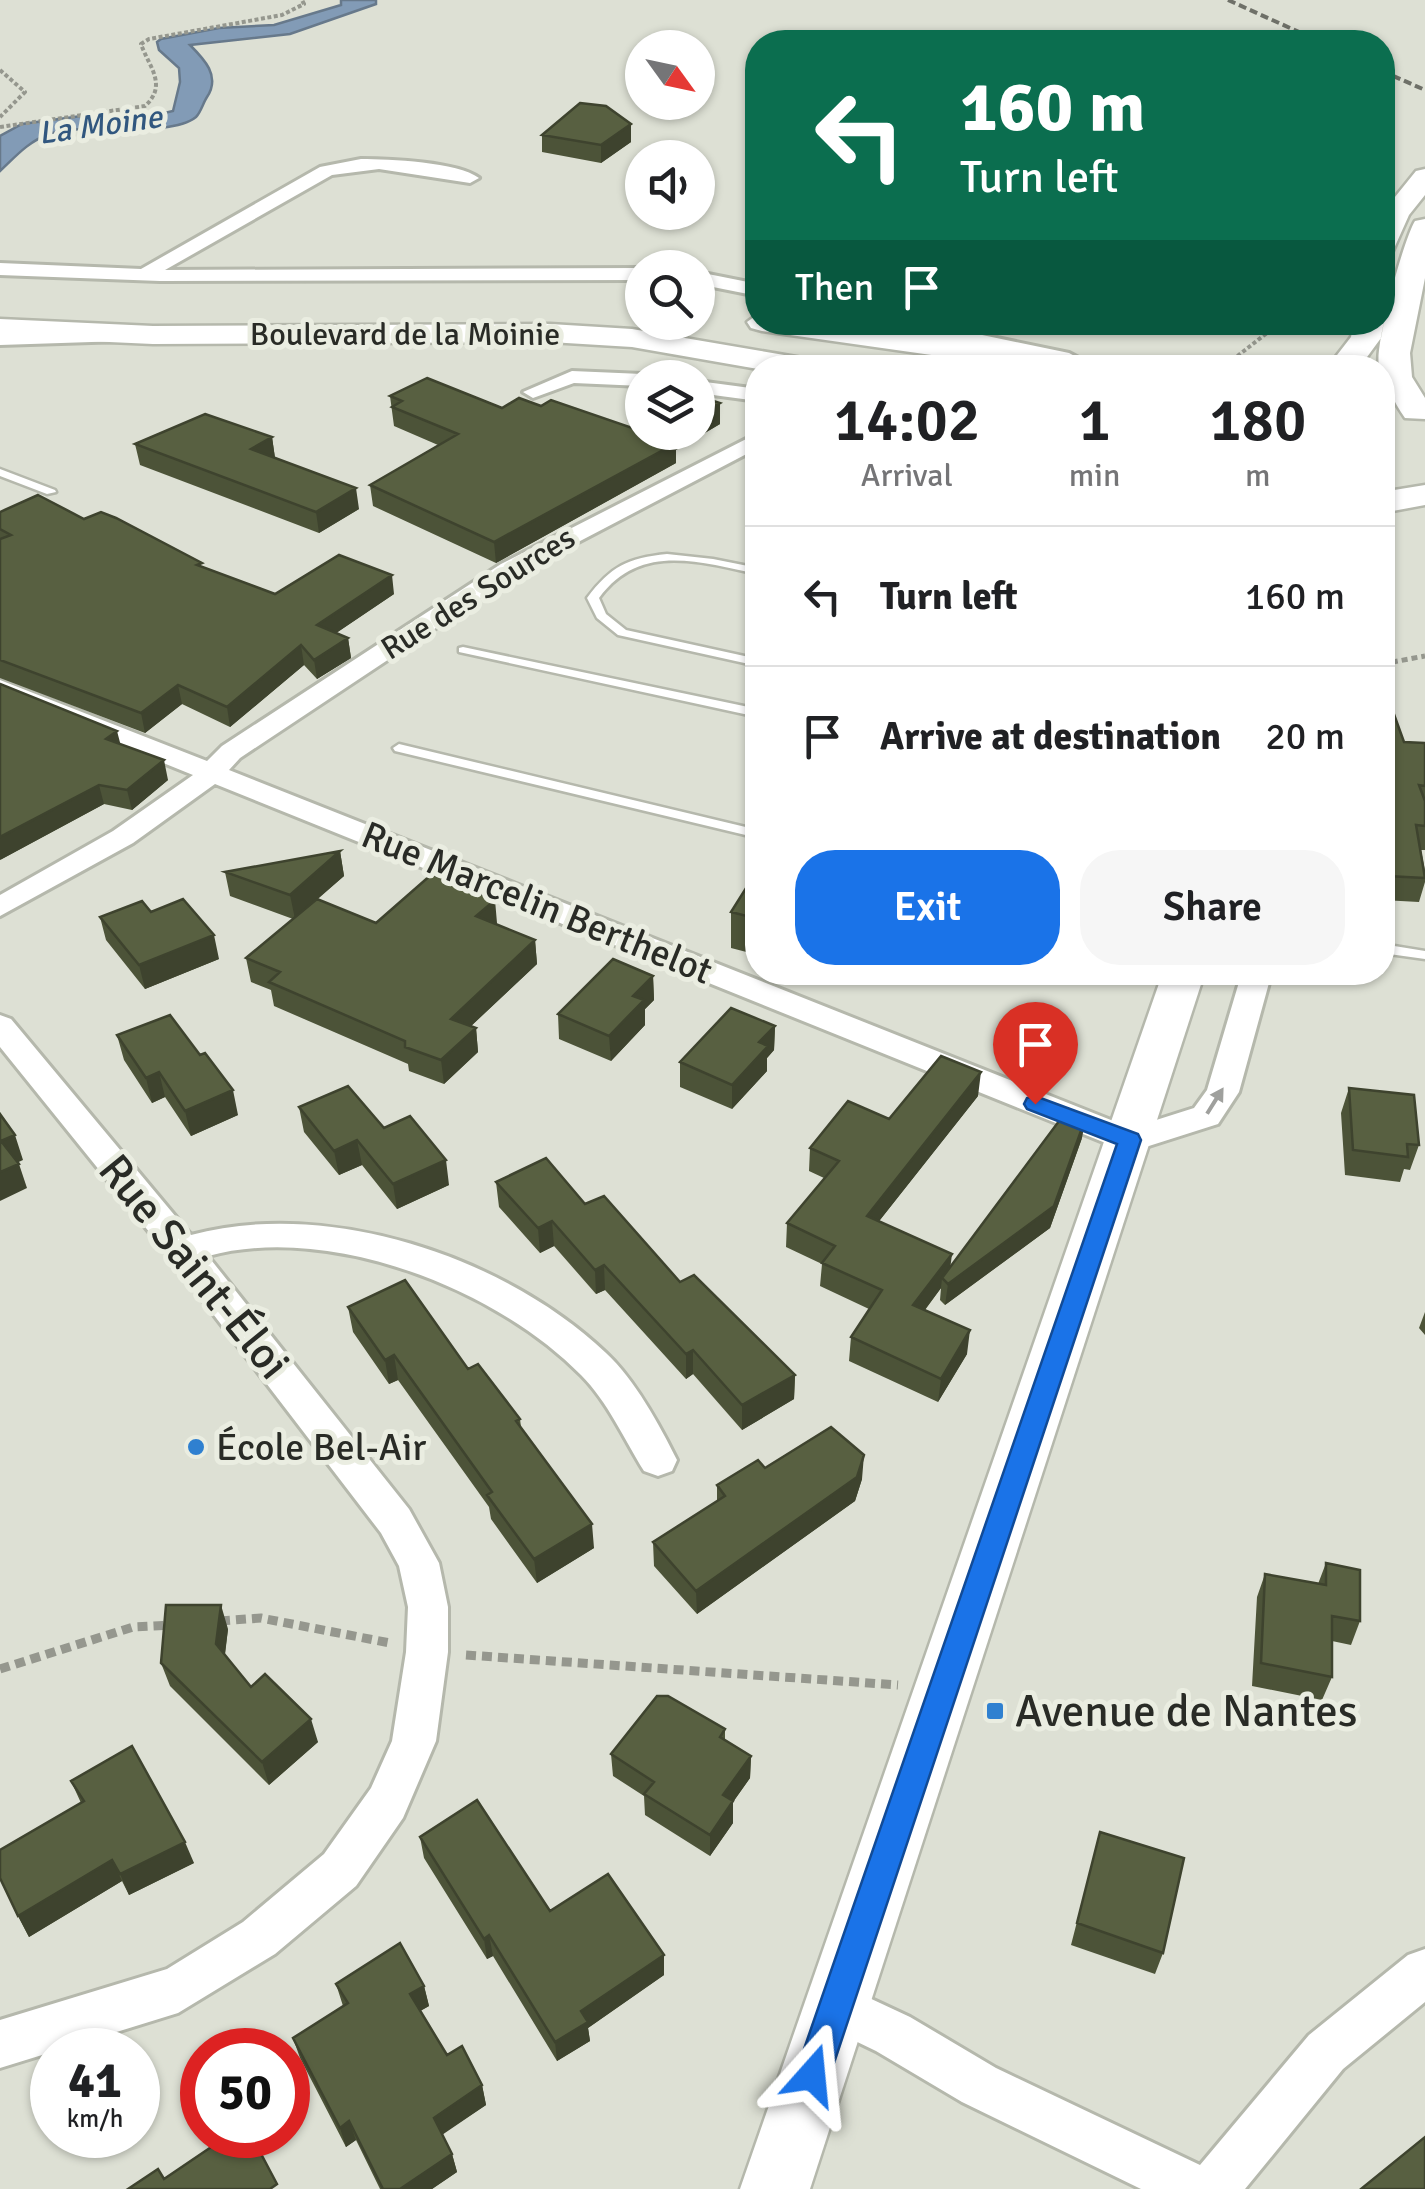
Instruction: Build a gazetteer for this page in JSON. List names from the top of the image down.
{
  "streets": {
    "main road": ["Boulevard de la Moinie"],
    "street": ["Rue des Sources", "Rue Marcelin Berthelot", "Rue Saint-Éloi"]
  },
  "crossings": [
    ["Rue des Sources", "Rue Marcelin Berthelot"]
  ],
  "water": ["La Moine"],
  "places": {
    "other": ["École Bel-Air"],
    "transit": ["Avenue de Nantes"]
  },
  "north": "bottom right",
  "page": {
    "turn": ["160 m", "Turn left"],
    "then": "Then",
    "eta": [
      "14:02",
      "Arrival",
      "1",
      "min",
      "180",
      "m"
    ],
    "list": [
      {
        "name": "Turn left",
        "value": "160 m"
      },
      {
        "name": "Arrive at destination",
        "value": "20 m"
      }
    ],
    "buttons": ["Exit", "Share"],
    "speed": "41 km/h",
    "limit": "50"
  }
}
